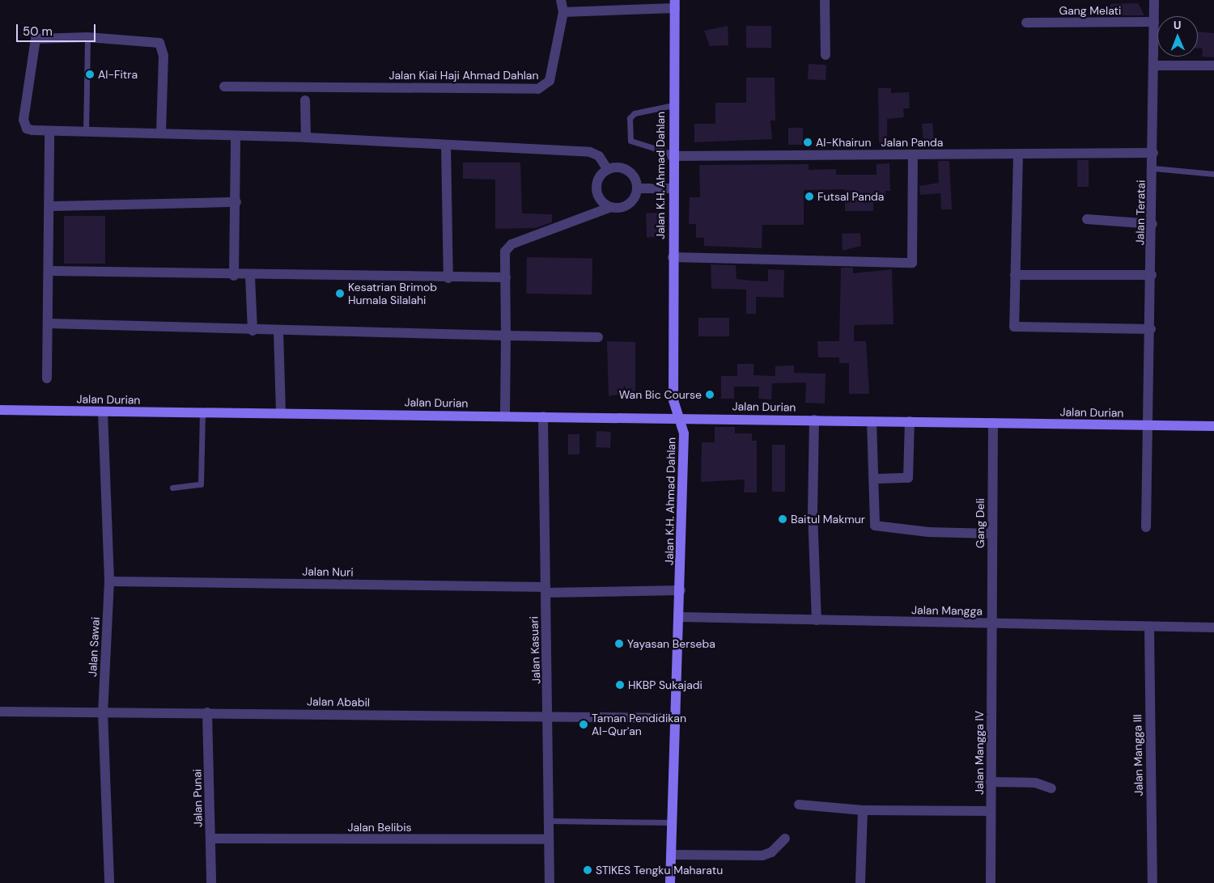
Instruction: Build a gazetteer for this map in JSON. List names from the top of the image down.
{
  "streets": {
    "main road": ["Jalan K.H. Ahmad Dahlan", "Jalan Durian"],
    "street": [
      "Gang Melati",
      "Jalan Kiai Haji Ahmad Dahlan",
      "Jalan Panda",
      "Jalan Teratai",
      "Gang Deli",
      "Jalan Nuri",
      "Jalan Mangga",
      "Jalan Sawai",
      "Jalan Kasuari",
      "Jalan Ababil",
      "Jalan Mangga IV",
      "Jalan Mangga III",
      "Jalan Punai",
      "Jalan Belibis"
    ]
  },
  "crossings": [
    ["Gang Melati", "Jalan Teratai"],
    ["Jalan Panda", "Jalan K.H. Ahmad Dahlan"],
    ["Jalan Panda", "Jalan Teratai"],
    ["Jalan K.H. Ahmad Dahlan", "Jalan Durian"],
    ["Jalan K.H. Ahmad Dahlan", "Jalan Nuri"],
    ["Jalan K.H. Ahmad Dahlan", "Jalan Mangga"],
    ["Jalan K.H. Ahmad Dahlan", "Jalan Ababil"],
    ["Jalan Teratai", "Jalan Durian"],
    ["Jalan Durian", "Gang Deli"],
    ["Jalan Durian", "Jalan Sawai"],
    ["Jalan Durian", "Jalan Kasuari"],
    ["Gang Deli", "Jalan Mangga"],
    ["Gang Deli", "Jalan Mangga IV"],
    ["Jalan Nuri", "Jalan Sawai"],
    ["Jalan Nuri", "Jalan Kasuari"],
    ["Jalan Mangga", "Jalan Mangga IV"],
    ["Jalan Mangga", "Jalan Mangga III"],
    ["Jalan Sawai", "Jalan Ababil"],
    ["Jalan Kasuari", "Jalan Ababil"],
    ["Jalan Kasuari", "Jalan Belibis"],
    ["Jalan Ababil", "Jalan Punai"],
    ["Jalan Punai", "Jalan Belibis"]
  ],
  "places": [
    "Al-Fitra",
    "Al-Khairun",
    "Futsal Panda",
    "Kesatrian Brimob Humala Silalahi",
    "Wan Bic Course",
    "Baitul Makmur",
    "Yayasan Berseba",
    "HKBP Sukajadi",
    "Taman Pendidikan Al-Qur'an",
    "STIKES Tengku Maharatu"
  ],
  "scale_bar": "50 m",
  "north": "top"
}
